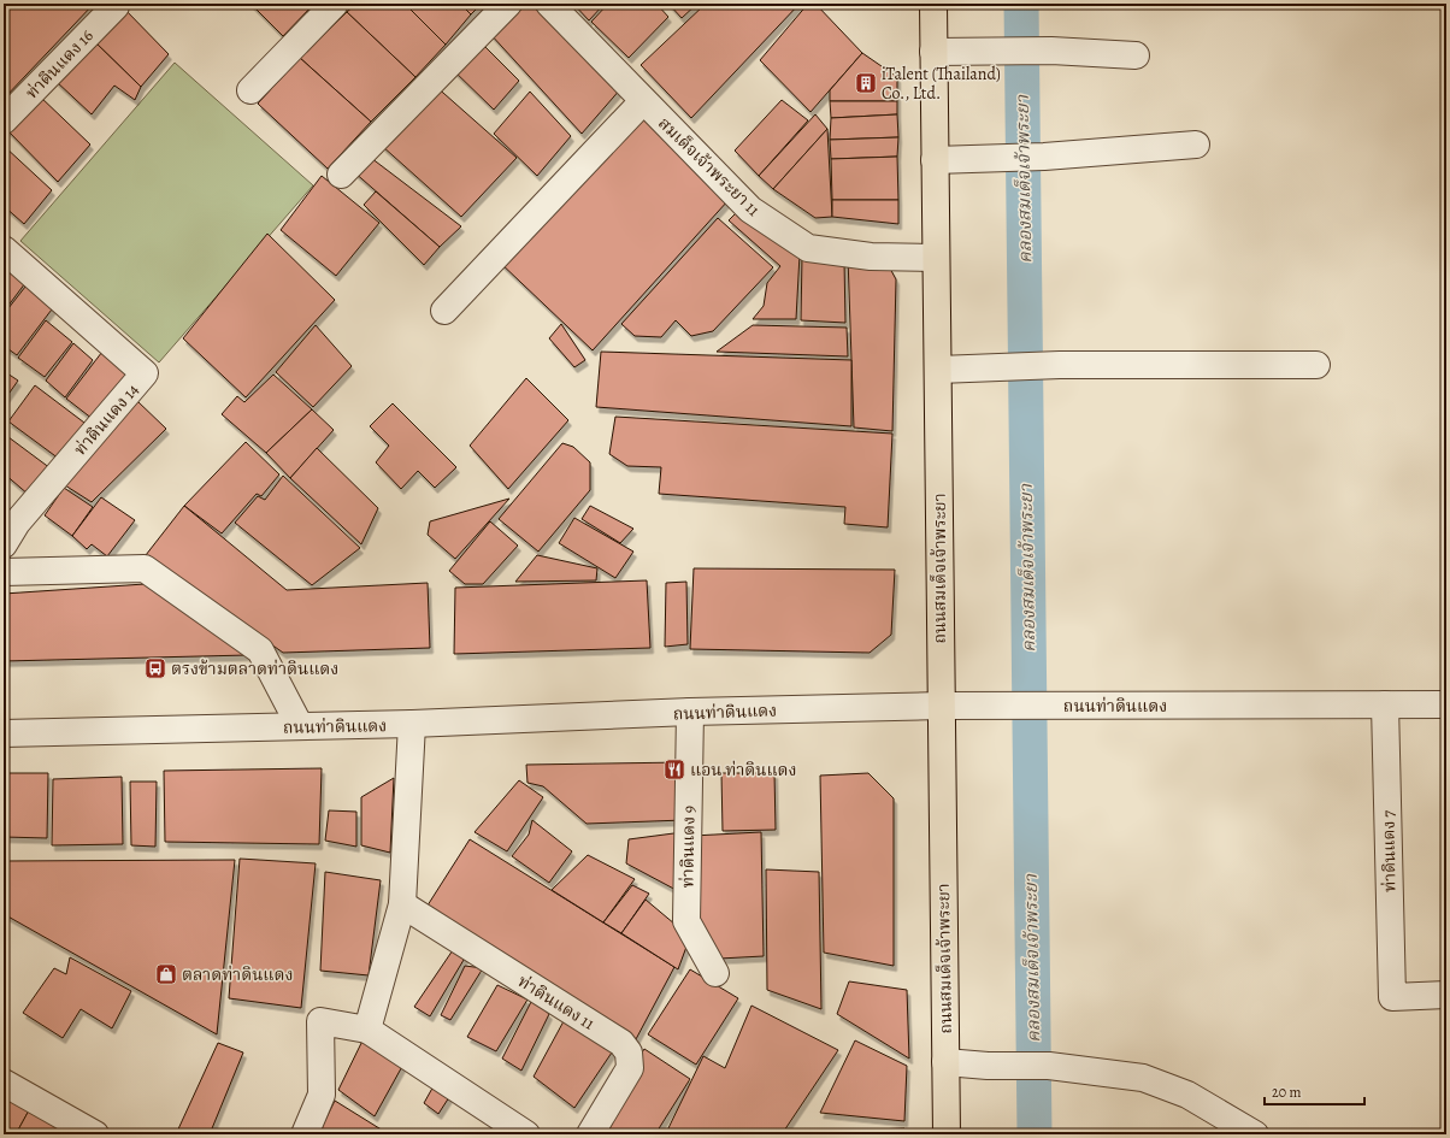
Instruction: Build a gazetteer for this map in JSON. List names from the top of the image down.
{
  "streets": {
    "main road": ["ถนนสมเด็จเจ้าพระยา"],
    "street": [
      "ท่าดินแดง 16",
      "สมเด็จเจ้าพระยา 11",
      "ท่าดินแดง 14",
      "ถนนท่าดินแดง",
      "ท่าดินแดง 9",
      "ท่าดินแดง 7",
      "ท่าดินแดง 11"
    ]
  },
  "crossings": [
    ["สมเด็จเจ้าพระยา 11", "ถนนสมเด็จเจ้าพระยา"],
    ["ถนนสมเด็จเจ้าพระยา", "ถนนท่าดินแดง"],
    ["ถนนท่าดินแดง", "ท่าดินแดง 9"],
    ["ถนนท่าดินแดง", "ท่าดินแดง 7"]
  ],
  "water": ["คลองสมเด็จเจ้าพระยา"],
  "places": {
    "building": ["iTalent (Thailand) Co., Ltd."],
    "bus stop": ["ตรงข้ามตลาดท่าดินแดง"],
    "restaurant": ["แอน ท่าดินแดง"],
    "shop": ["ตลาดท่าดินแดง"]
  },
  "scale_bar": "20 m"
}
